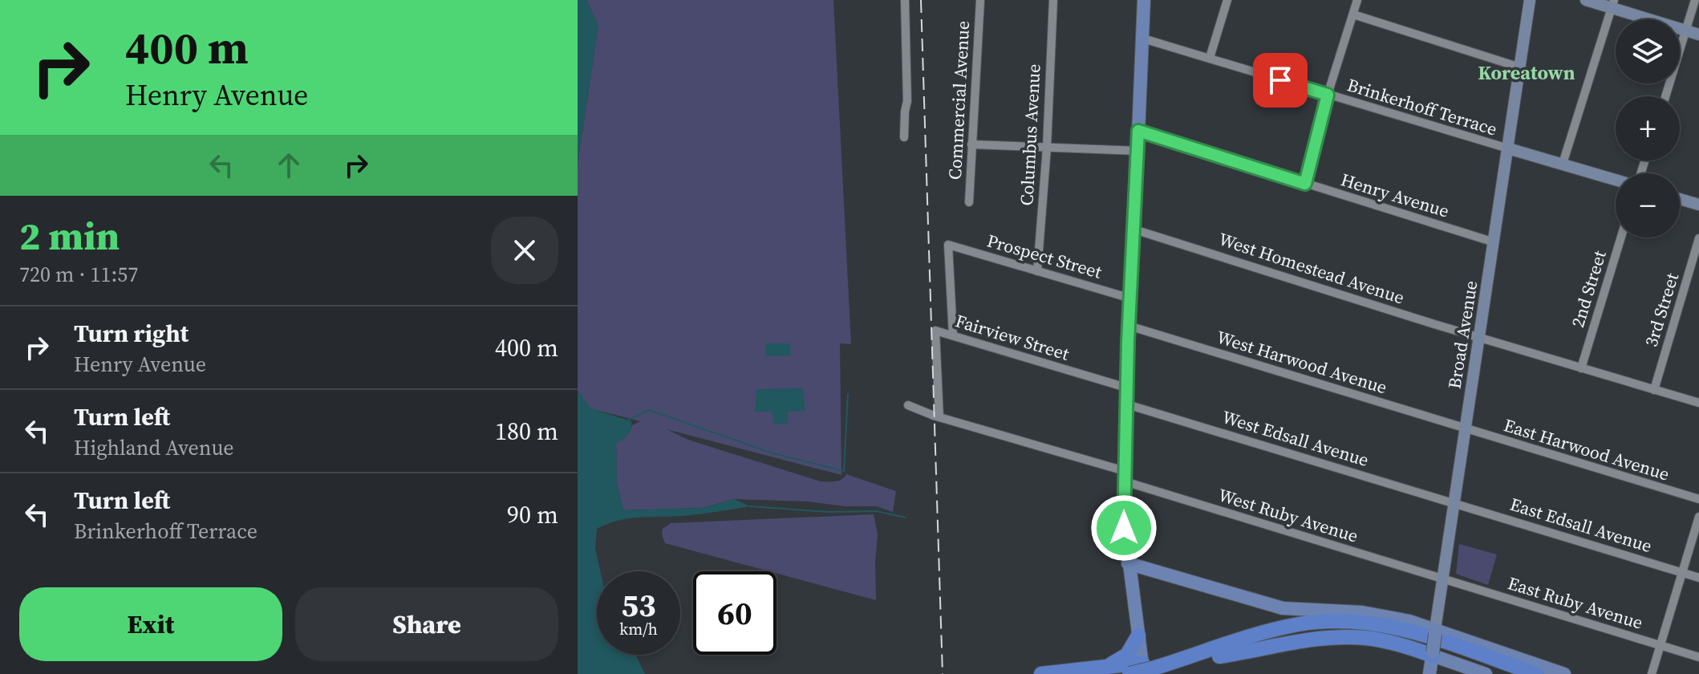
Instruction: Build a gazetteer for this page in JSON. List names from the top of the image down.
{
  "streets": {
    "main road": ["Broad Avenue"],
    "street": [
      "Commercial Avenue",
      "Brinkerhoff Terrace",
      "Columbus Avenue",
      "Henry Avenue",
      "Prospect Street",
      "West Homestead Avenue",
      "2nd Street",
      "3rd Street",
      "Fairview Street",
      "West Harwood Avenue",
      "West Edsall Avenue",
      "East Harwood Avenue",
      "West Ruby Avenue",
      "East Edsall Avenue",
      "East Ruby Avenue"
    ]
  },
  "crossings": [
    ["Brinkerhoff Terrace", "Broad Avenue"],
    ["Columbus Avenue", "Prospect Street"],
    ["Henry Avenue", "Broad Avenue"],
    ["Prospect Street", "Fairview Street"],
    ["West Homestead Avenue", "2nd Street"],
    ["West Homestead Avenue", "3rd Street"],
    ["West Homestead Avenue", "Broad Avenue"],
    ["Broad Avenue", "West Harwood Avenue"],
    ["Broad Avenue", "West Edsall Avenue"],
    ["Broad Avenue", "East Harwood Avenue"],
    ["Broad Avenue", "West Ruby Avenue"],
    ["Broad Avenue", "East Edsall Avenue"],
    ["Broad Avenue", "East Ruby Avenue"],
    ["Fairview Street", "West Ruby Avenue"],
    ["West Harwood Avenue", "East Harwood Avenue"],
    ["West Edsall Avenue", "East Edsall Avenue"],
    ["West Ruby Avenue", "East Ruby Avenue"]
  ],
  "districts": ["Koreatown"],
  "page": {
    "turn": ["400 m", "Henry Avenue"],
    "map_buttons": ["+", "−"],
    "heading": ["2 min", "720 m · 11:57"],
    "list": [
      {
        "name": "Turn right",
        "note": "Henry Avenue",
        "value": "400 m"
      },
      {
        "name": "Turn left",
        "note": "Highland Avenue",
        "value": "180 m"
      },
      {
        "name": "Turn left",
        "note": "Brinkerhoff Terrace",
        "value": "90 m"
      }
    ],
    "speed": "53 km/h",
    "limit": "60",
    "buttons": ["Exit", "Share"]
  }
}
